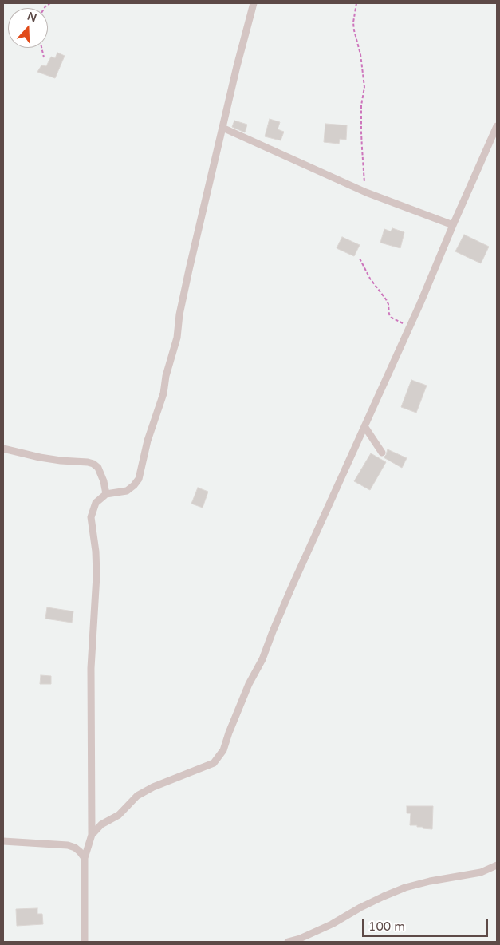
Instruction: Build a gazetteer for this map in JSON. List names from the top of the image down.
{
  "scale_bar": "100 m",
  "north": "top"
}
